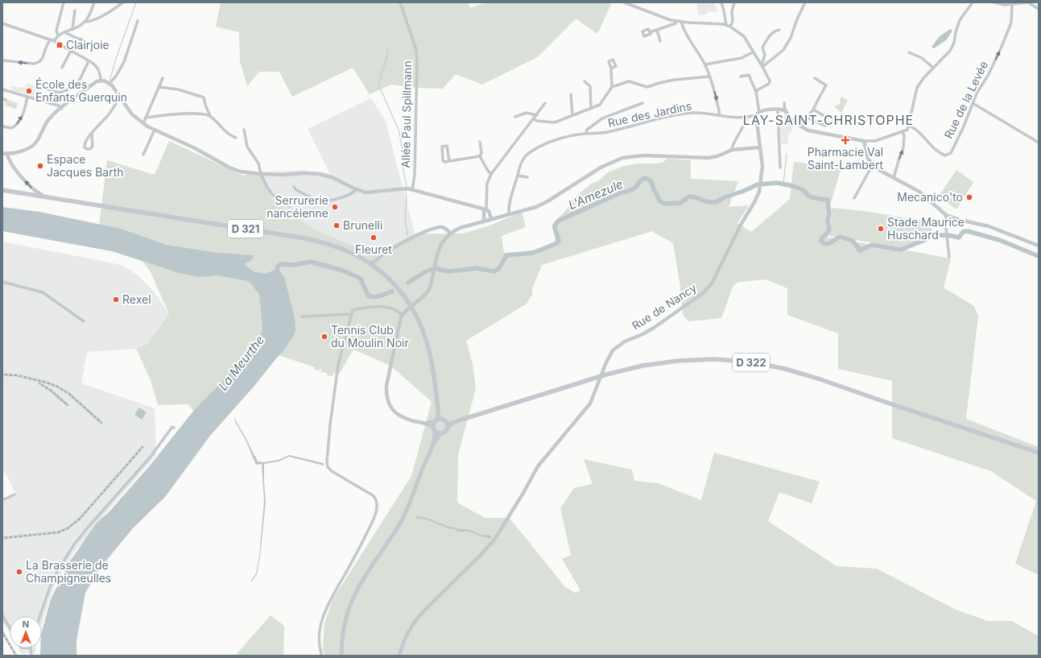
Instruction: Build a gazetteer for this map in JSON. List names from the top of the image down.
{
  "streets": {
    "main road": ["D 321", "D 322"],
    "street": [
      "Rue de la Levée",
      "Allée Paul Spillmann",
      "Rue des Jardins",
      "Rue de Nancy"
    ]
  },
  "crossings": [
    ["Rue des Jardins", "Rue de Nancy"],
    ["D 321", "D 322"]
  ],
  "one_way": ["Rue de la Levée"],
  "districts": ["LAY-SAINT-CHRISTOPHE"],
  "water": ["L'Amezule", "La Meurthe"],
  "places": {
    "transit": ["Clairjoie"],
    "other": [
      "École des Enfants Guerquin",
      "Espace Jacques Barth",
      "Mecanico'to",
      "Serrurerie nancéienne",
      "Brunelli",
      "Stade Maurice Huschard",
      "Fleuret",
      "Rexel",
      "Tennis Club du Moulin Noir",
      "La Brasserie de Champigneulles"
    ],
    "health": ["Pharmacie Val Saint-Lambert"]
  },
  "north": "top"
}
